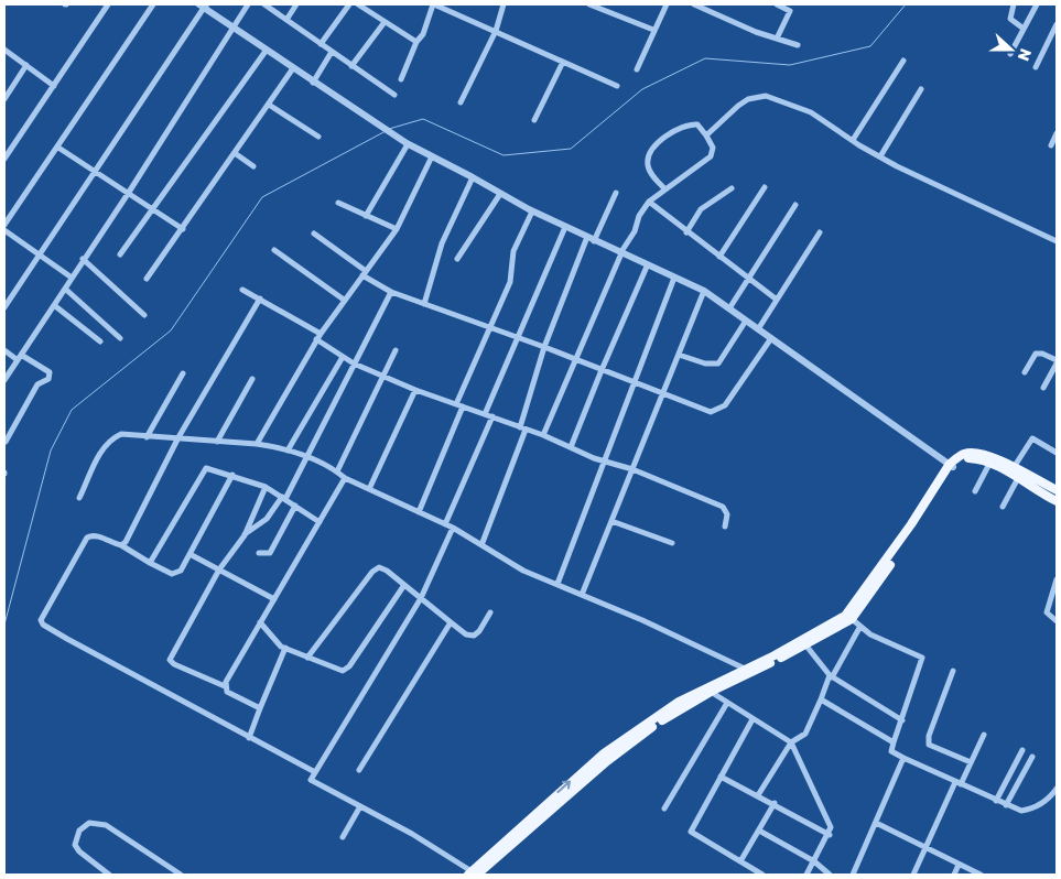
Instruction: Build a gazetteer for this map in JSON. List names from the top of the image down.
{
  "north": "right"
}
